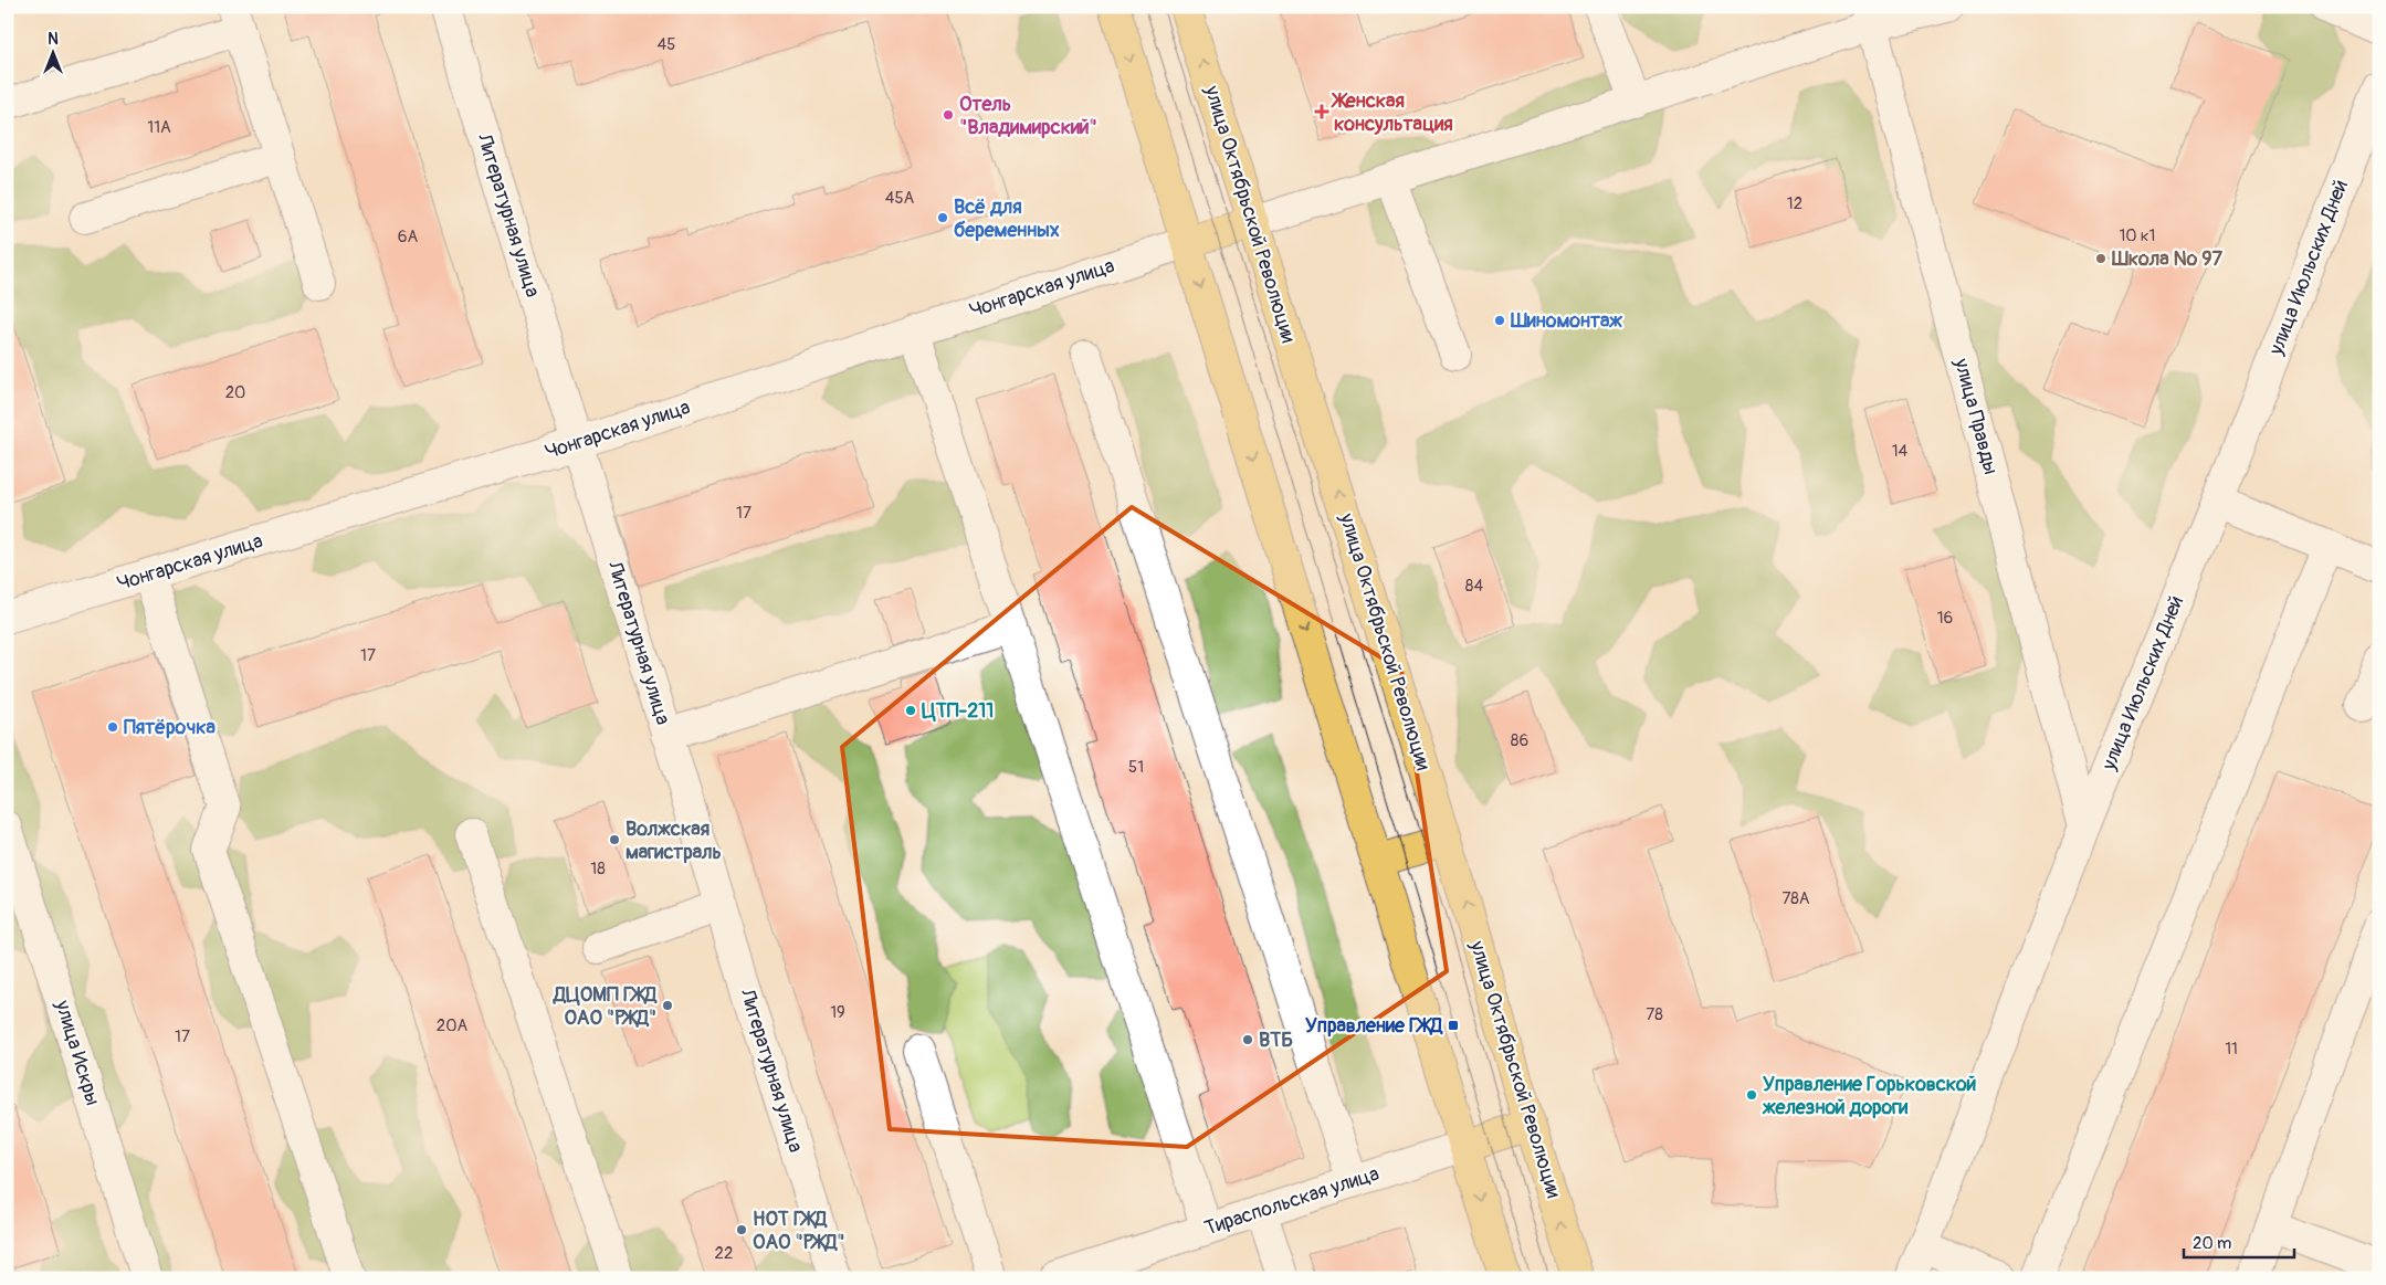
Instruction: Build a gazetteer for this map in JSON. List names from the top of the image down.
{
  "streets": {
    "main road": ["улица Октябрьской Революции", "Чонгарская улица", "Тираспольская улица"],
    "street": [
      "Литературная улица",
      "улица Июльских Дней",
      "улица Правды",
      "улица Искры"
    ]
  },
  "crossings": [
    ["улица Октябрьской Революции", "Чонгарская улица"],
    ["улица Октябрьской Революции", "Тираспольская улица"],
    ["Литературная улица", "Чонгарская улица"],
    ["улица Июльских Дней", "улица Правды"]
  ],
  "places": {
    "health": ["Женская консультация"],
    "other": [
      "Отель \"Владимирский\"",
      "Всё для беременных",
      "Школа № 97",
      "Шиномонтаж",
      "ЦТП-211",
      "Пятёрочка",
      "Волжская магистраль",
      "ДЦОМП ГЖД ОАО \"РЖД\"",
      "ВТБ",
      "Управление Горьковской железной дороги",
      "НОТ ГЖД ОАО \"РЖД\""
    ],
    "transit": ["Управление ГЖД"]
  },
  "house_numbers": [
    "45",
    "11А",
    "45А",
    "12",
    "10 к1",
    "6А",
    "20",
    "14",
    "17",
    "84",
    "16",
    "17",
    "86",
    "51",
    "18",
    "78А",
    "19",
    "78",
    "20А",
    "17",
    "11",
    "22"
  ],
  "scale_bar": "20 m",
  "north": "top"
}
